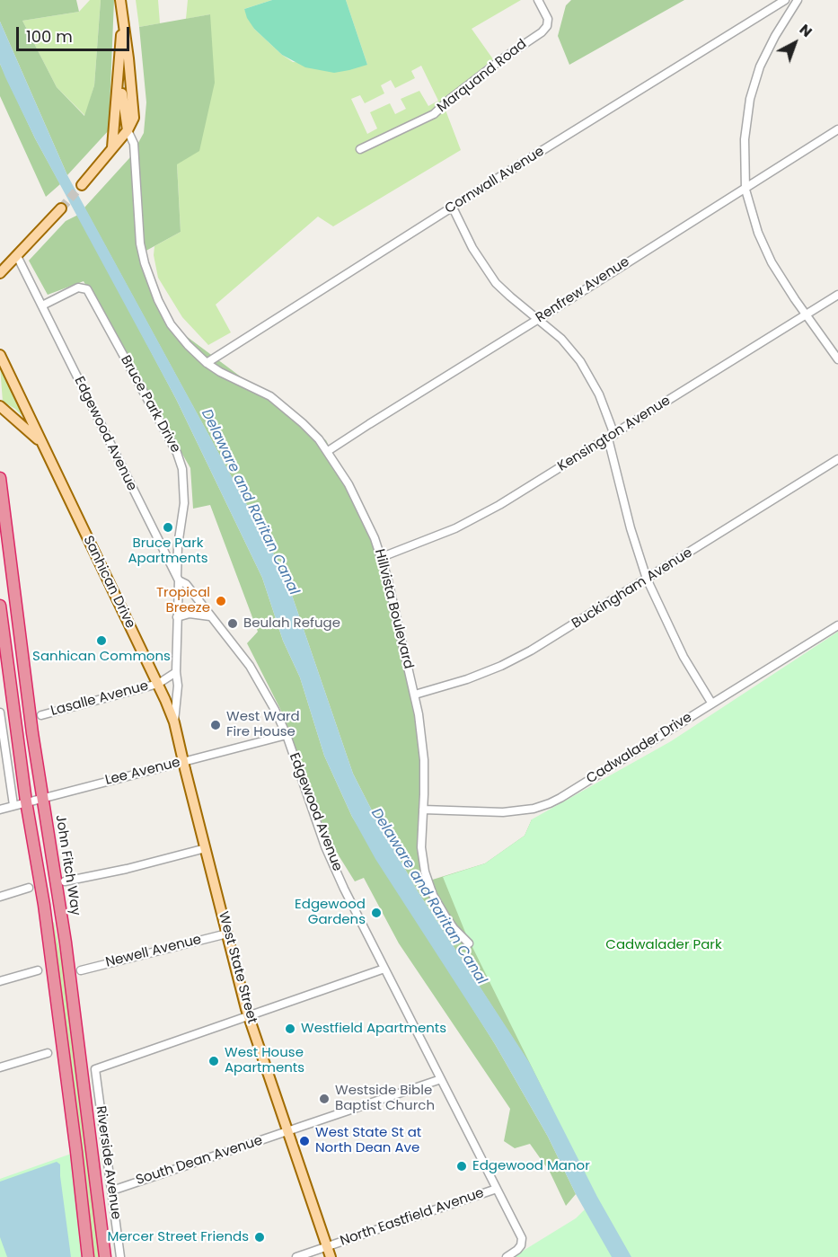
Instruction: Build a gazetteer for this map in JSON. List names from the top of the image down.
{
  "streets": {
    "highway": ["John Fitch Way"],
    "main road": ["Sanhican Drive", "West State Street"],
    "street": [
      "Marquand Road",
      "Cornwall Avenue",
      "Renfrew Avenue",
      "Bruce Park Drive",
      "Edgewood Avenue",
      "Kensington Avenue",
      "Buckingham Avenue",
      "Hillvista Boulevard",
      "Lasalle Avenue",
      "Cadwalader Drive",
      "Lee Avenue",
      "Newell Avenue",
      "South Dean Avenue",
      "Riverside Avenue",
      "North Eastfield Avenue"
    ]
  },
  "crossings": [
    ["Cornwall Avenue", "Hillvista Boulevard"],
    ["Renfrew Avenue", "Hillvista Boulevard"],
    ["Bruce Park Drive", "Edgewood Avenue"],
    ["Bruce Park Drive", "West State Street"],
    ["Edgewood Avenue", "Lee Avenue"],
    ["Edgewood Avenue", "West State Street"],
    ["Edgewood Avenue", "South Dean Avenue"],
    ["Edgewood Avenue", "North Eastfield Avenue"],
    ["Kensington Avenue", "Hillvista Boulevard"],
    ["Sanhican Drive", "Lasalle Avenue"],
    ["Sanhican Drive", "West State Street"],
    ["Buckingham Avenue", "Hillvista Boulevard"],
    ["Hillvista Boulevard", "Cadwalader Drive"],
    ["Lee Avenue", "John Fitch Way"],
    ["Lee Avenue", "West State Street"],
    ["Newell Avenue", "West State Street"],
    ["West State Street", "South Dean Avenue"],
    ["West State Street", "Riverside Avenue"],
    ["West State Street", "North Eastfield Avenue"],
    ["South Dean Avenue", "Riverside Avenue"]
  ],
  "water": ["Delaware and Raritan Canal"],
  "parks": ["Cadwalader Park"],
  "places": [
    "Bruce Park Apartments",
    "Tropical Breeze",
    "Beulah Refuge",
    "Sanhican Commons",
    "West Ward Fire House",
    "Edgewood Gardens",
    "Westfield Apartments",
    "West House Apartments",
    "Westside Bible Baptist Church",
    "West State St at North Dean Ave",
    "Edgewood Manor",
    "Mercer Street Friends"
  ],
  "scale_bar": "100 m",
  "north": "top right"
}
